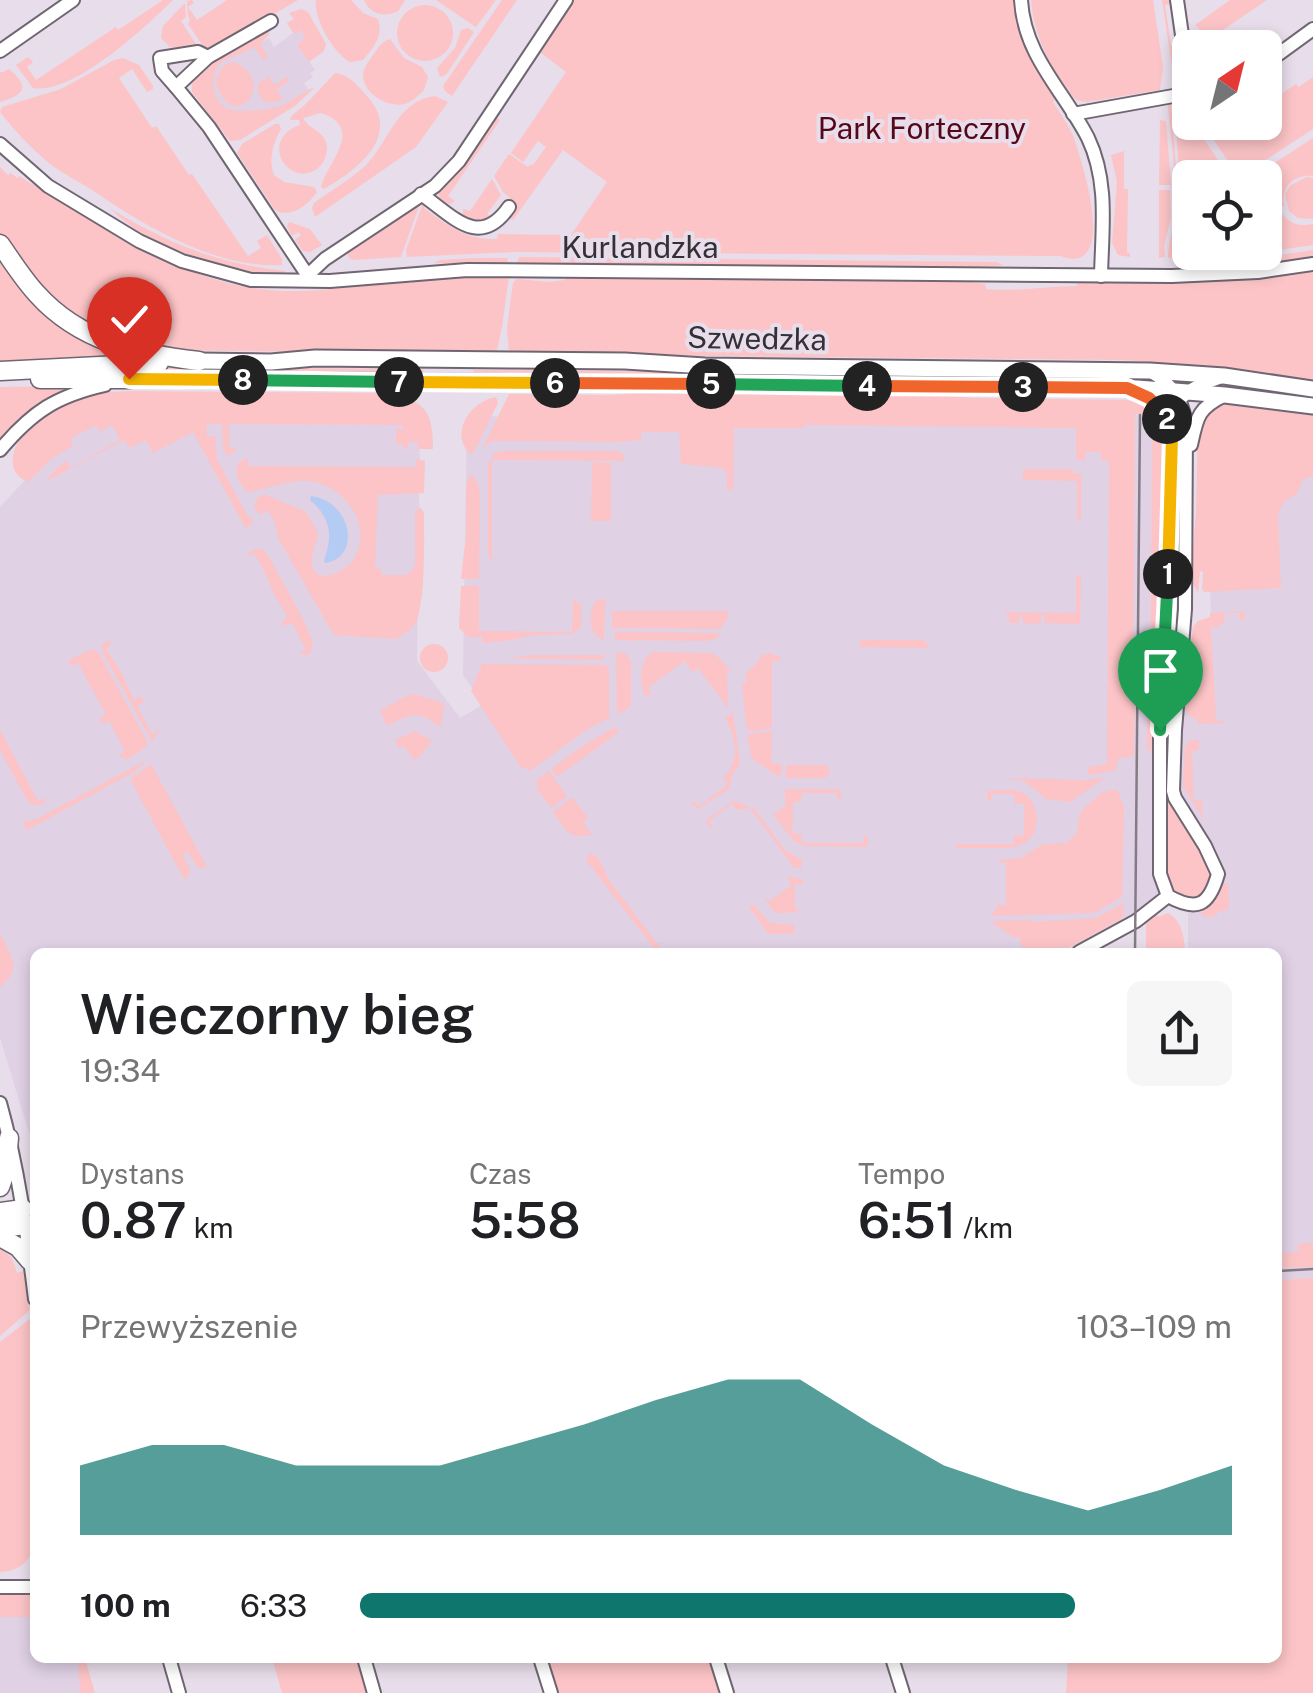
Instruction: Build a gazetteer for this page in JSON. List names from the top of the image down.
{
  "streets": {
    "street": ["Kurlandzka", "Szwedzka"]
  },
  "parks": ["Park Forteczny"],
  "north": "top right",
  "page": {
    "pins": [
      "8",
      "7",
      "6",
      "5",
      "4",
      "3",
      "2",
      "1"
    ],
    "heading": ["Wieczorny bieg", "19:34"],
    "stats": [
      ["Dystans", "0.87 km"],
      ["Czas", "5:58"],
      ["Tempo", "6:51 /km"]
    ],
    "chart": ["Przewyższenie", "103–109 m"],
    "list": [
      {
        "name": "100 m",
        "note": "6:33"
      }
    ]
  }
}
